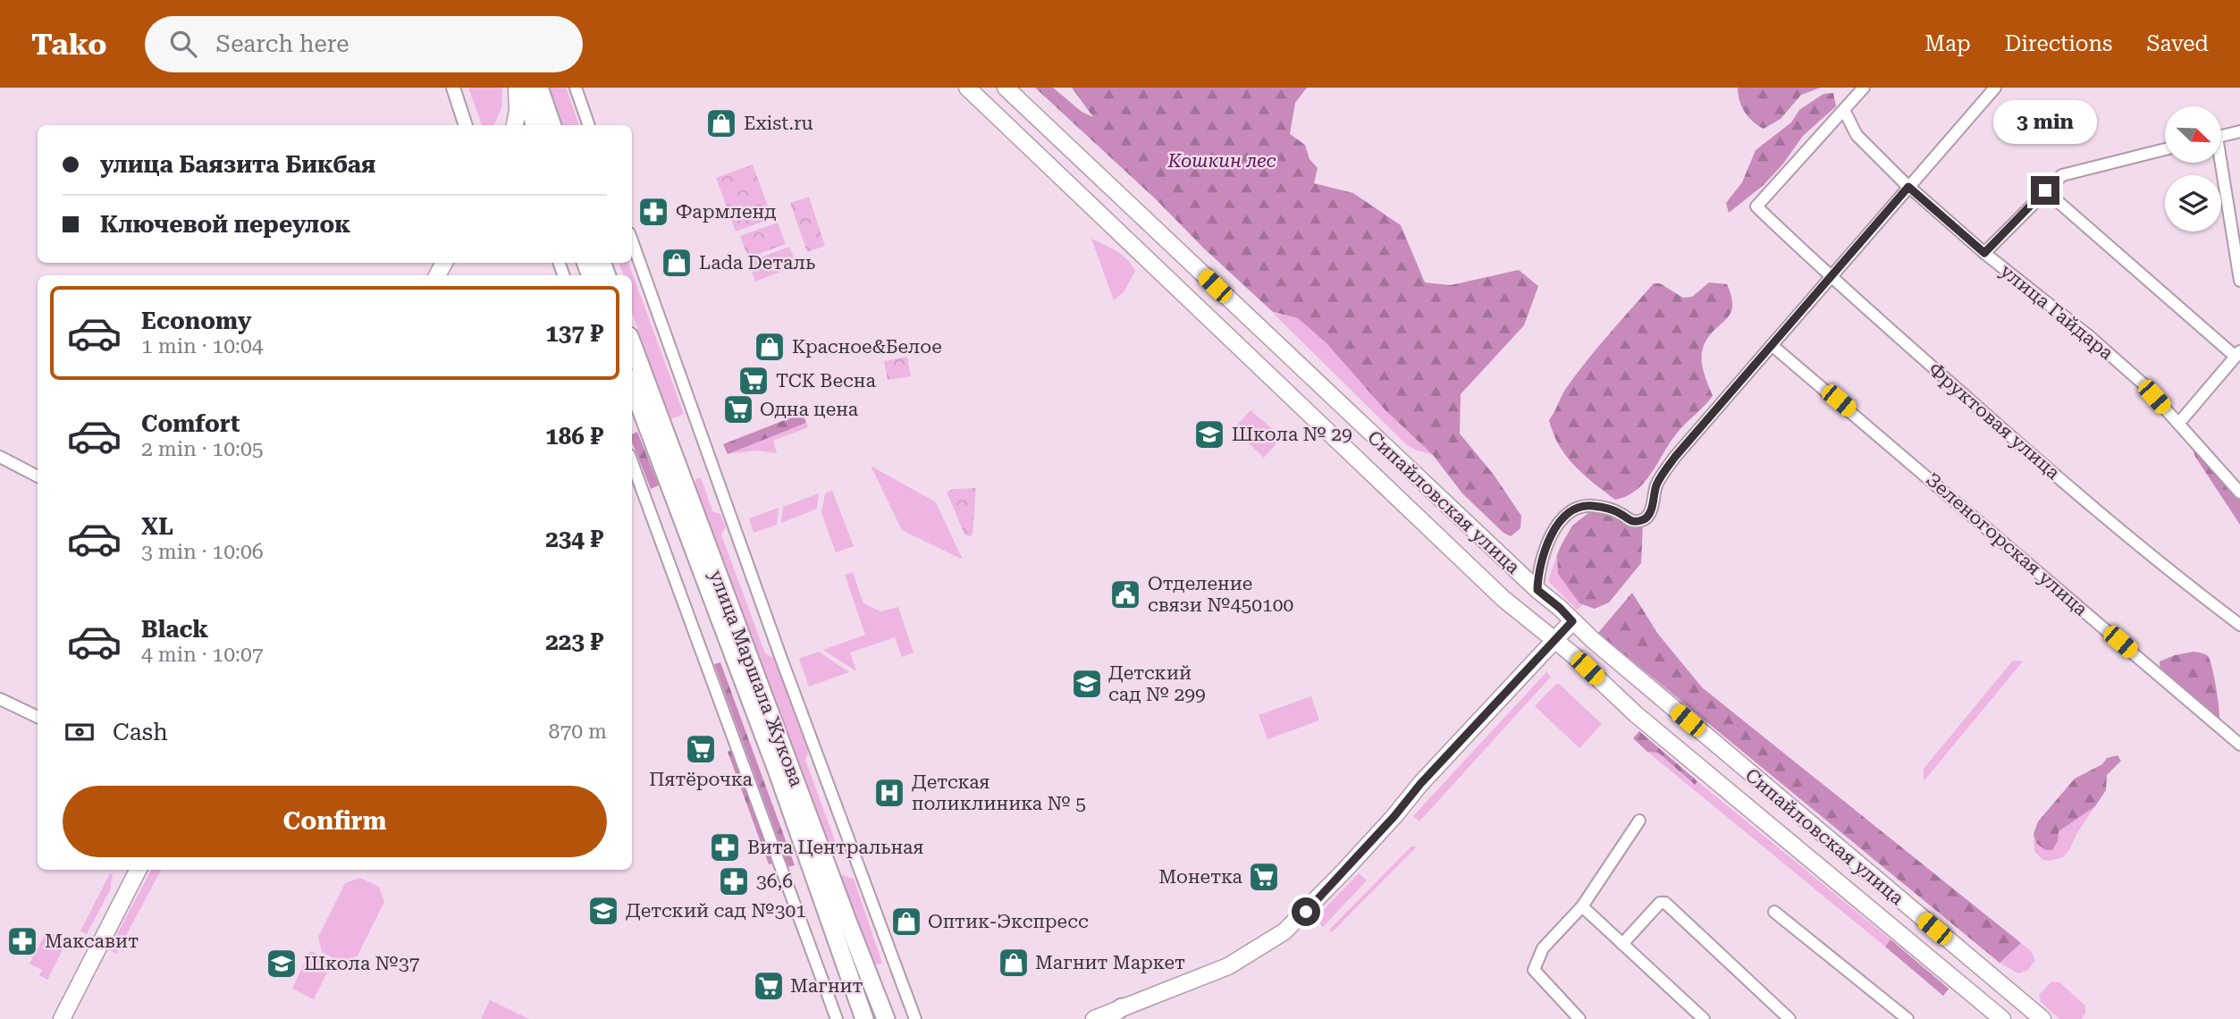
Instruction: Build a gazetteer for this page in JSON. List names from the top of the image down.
{
  "streets": {
    "main road": ["Сипайловская улица", "улица Маршала Жукова"],
    "street": ["улица Гайдара", "Фруктовая улица", "Зеленогорская улица"]
  },
  "crossings": [
    ["улица Гайдара", "Фруктовая улица"]
  ],
  "parks": ["Кошкин лес"],
  "places": {
    "shop": [
      "Exist.ru",
      "Lada Dеталь",
      "Красное&Белое",
      "Оптик-Экспресс",
      "Магнит Маркет"
    ],
    "pharmacy": [
      "Фармленд",
      "Вита Центральная",
      "36,6",
      "Максавит"
    ],
    "supermarket": [
      "ТСК Весна",
      "Одна цена",
      "Пятёрочка",
      "Монетка",
      "Магнит"
    ],
    "school or university": [
      "Школа № 29",
      "Детский сад № 299",
      "Детский сад №301",
      "Школа №37"
    ],
    "public building": ["Отделение связи №450100"],
    "hospital": ["Детская поликлиника № 5"]
  },
  "north": "bottom right",
  "page": {
    "header": "Tako",
    "search": "Search here",
    "nav": ["Map", "Directions", "Saved"],
    "bubble": "3 min",
    "banner": ["улица Баязита Бикбая", "Ключевой переулок"],
    "list": [
      {
        "name": "Economy",
        "note": "1 min · 10:04",
        "value": "137 ₽"
      },
      {
        "name": "Comfort",
        "note": "2 min · 10:05",
        "value": "186 ₽"
      },
      {
        "name": "XL",
        "note": "3 min · 10:06",
        "value": "234 ₽"
      },
      {
        "name": "Black",
        "note": "4 min · 10:07",
        "value": "223 ₽"
      }
    ],
    "pay": ["Cash", "870 m"],
    "buttons": "Confirm"
  }
}
